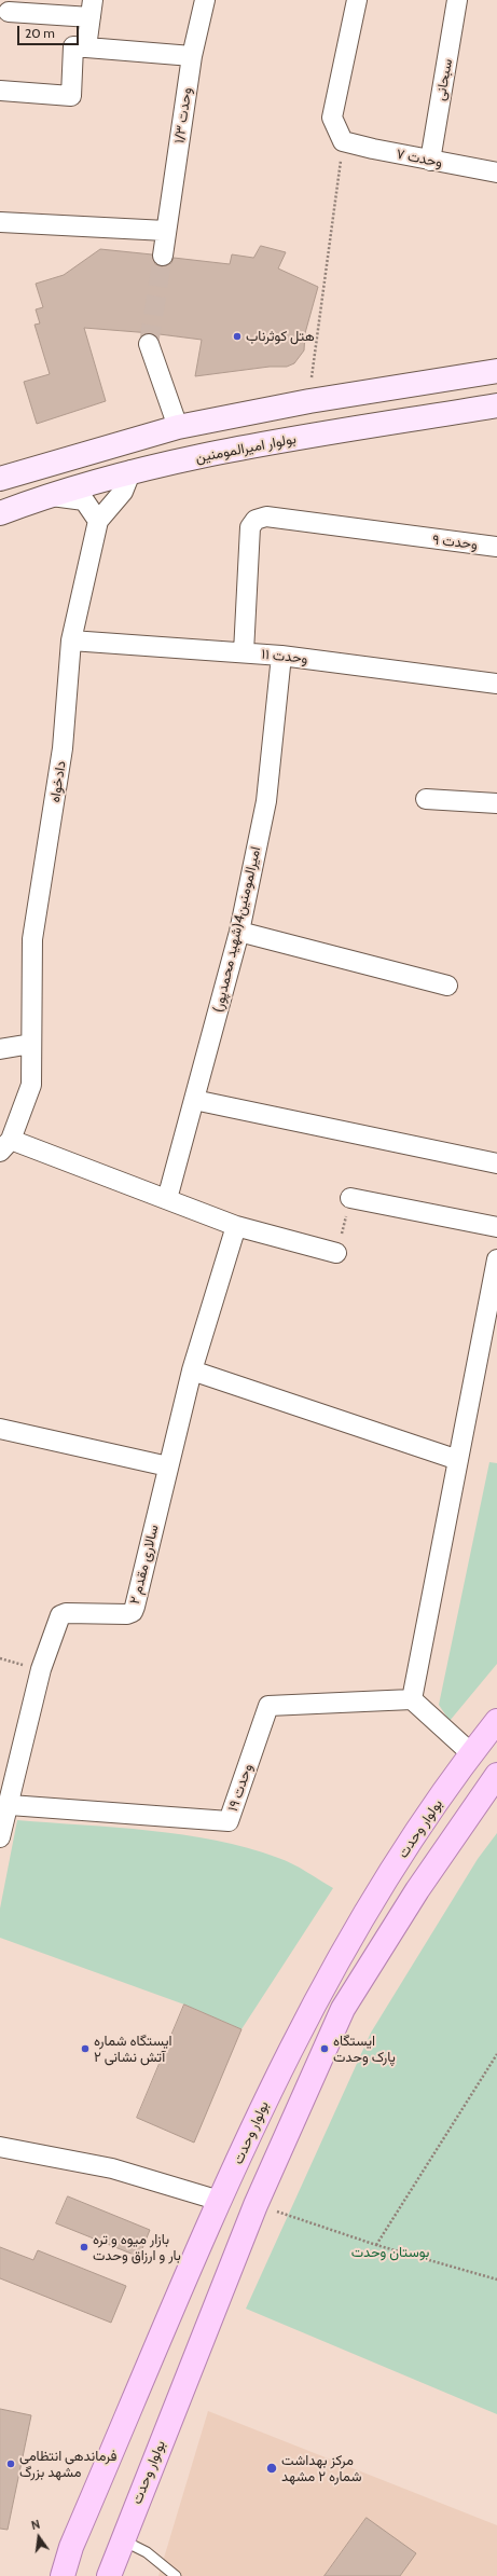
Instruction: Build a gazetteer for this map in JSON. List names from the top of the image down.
{
  "streets": {
    "main road": ["بولوار وحدت"],
    "street": [
      "سبحانی",
      "وحدت ۱/۳",
      "وحدت ۷",
      "بولوار امیرالمومنین",
      "وحدت ۹",
      "وحدت ۱۱",
      "دادخواه",
      "امیرالمومنین4(شهید محمدپور)",
      "سالاری مقدم ۲",
      "وحدت ۱۹"
    ]
  },
  "crossings": [
    ["سبحانی", "وحدت ۷"],
    ["وحدت ۹", "وحدت ۱۱"],
    ["وحدت ۱۱", "دادخواه"],
    ["وحدت ۱۱", "امیرالمومنین4(شهید محمدپور)"],
    ["سالاری مقدم ۲", "وحدت ۱۹"]
  ],
  "parks": ["بوستان وحدت"],
  "places": [
    "هتل کوثرناب",
    "ایستگاه شماره ۲ آتش نشانی",
    "ایستگاه پارک وحدت",
    "بازار میوه و تره بار و ارزاق وحدت",
    "فرماندهی انتظامی مشهد بزرگ",
    "مرکز بهداشت شماره ۲ مشهد"
  ],
  "scale_bar": "20 m",
  "north": "top"
}
